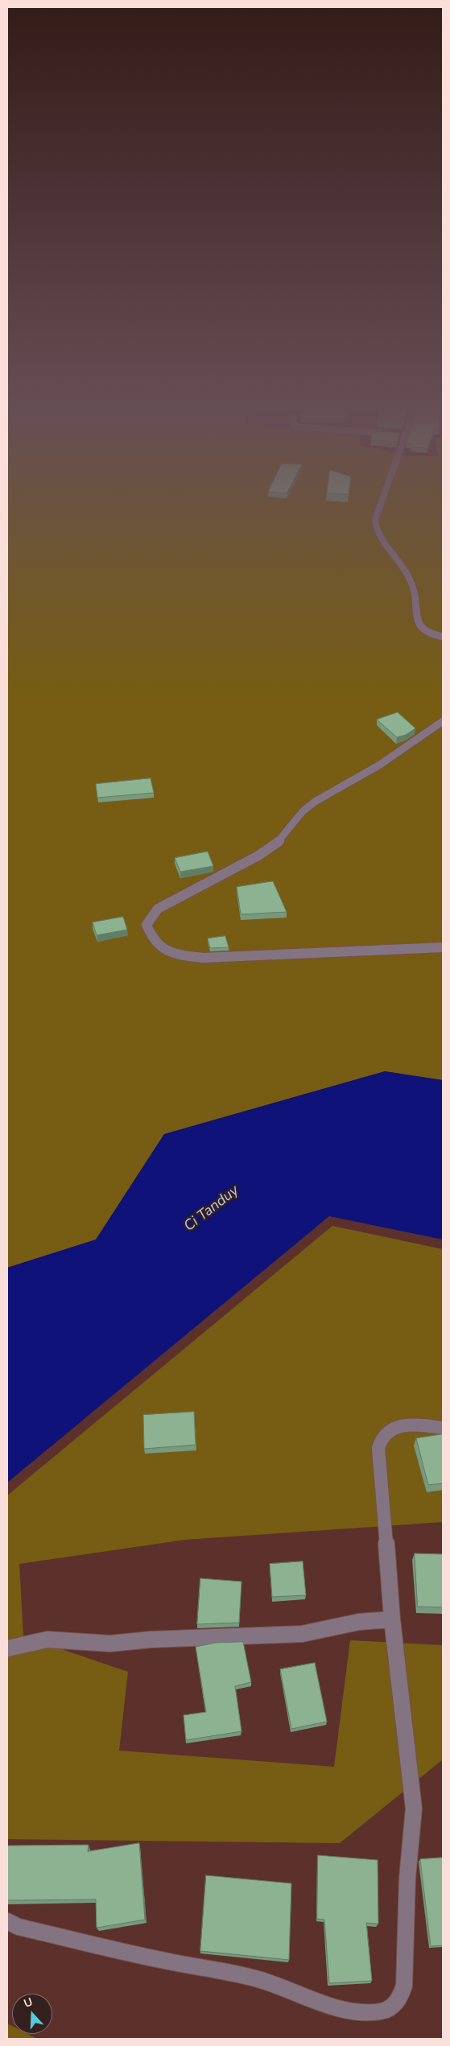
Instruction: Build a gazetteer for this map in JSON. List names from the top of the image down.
{
  "water": ["Ci Tanduy"],
  "north": "top"
}
